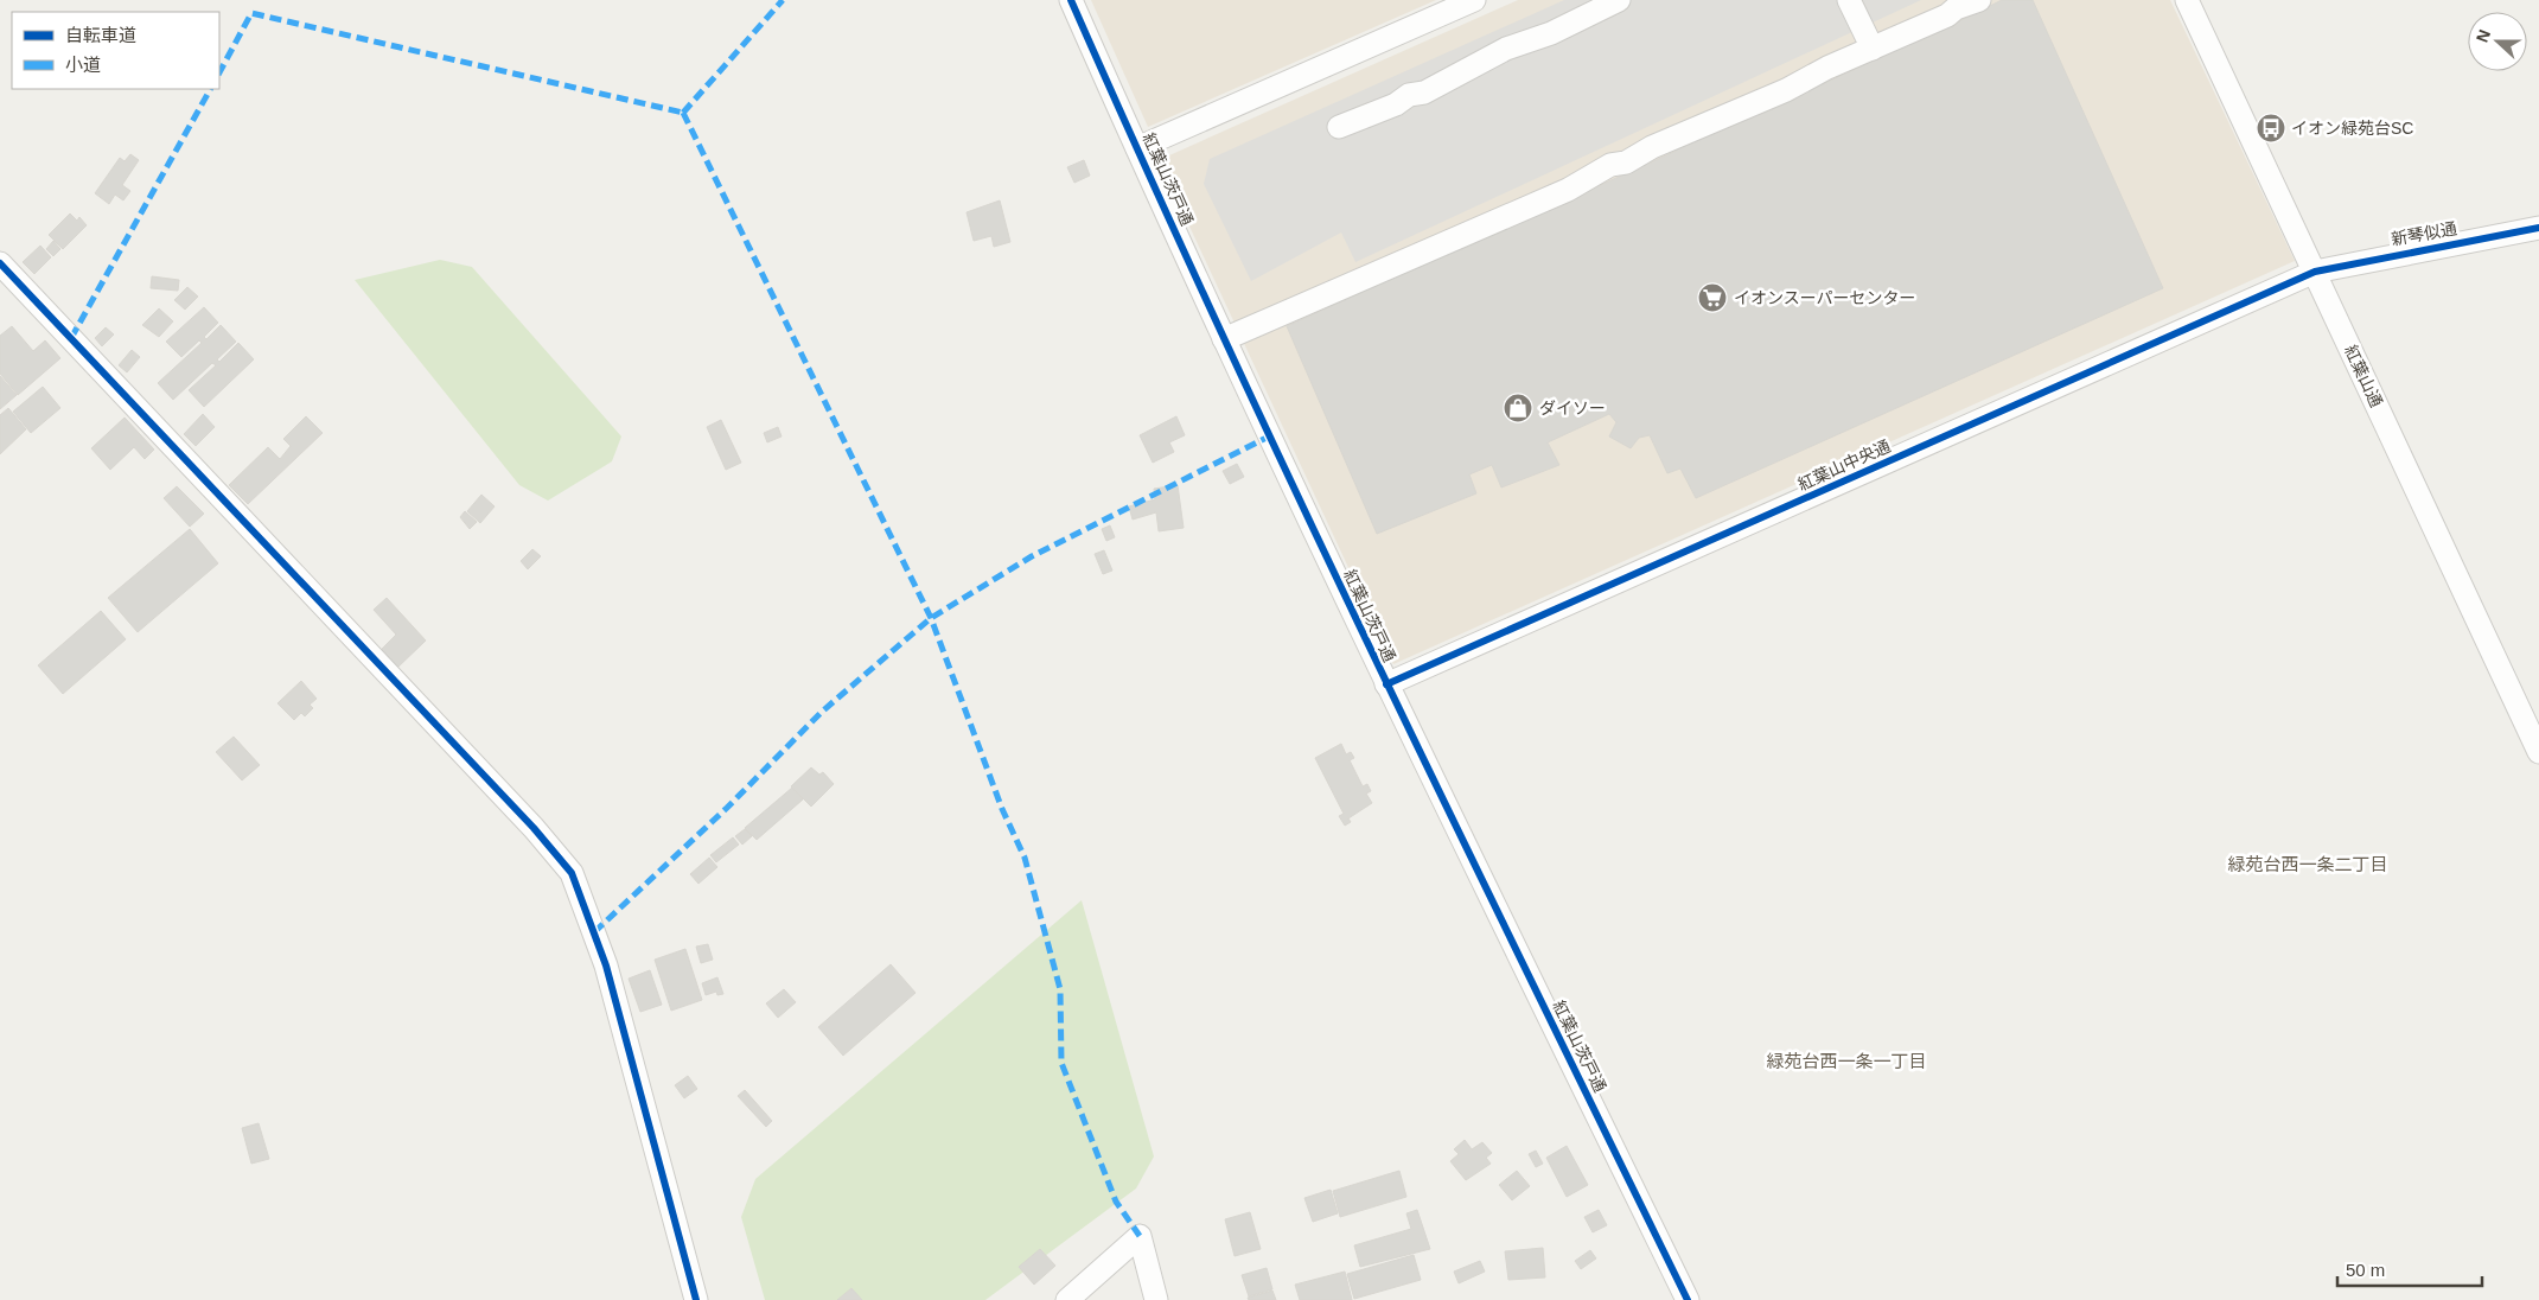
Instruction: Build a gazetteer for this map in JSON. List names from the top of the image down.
{
  "streets": {
    "street": [
      "紅葉山茨戸通",
      "新琴似通",
      "紅葉山通",
      "紅葉山中央通"
    ]
  },
  "crossings": [
    ["紅葉山茨戸通", "紅葉山中央通"],
    ["新琴似通", "紅葉山通"],
    ["新琴似通", "紅葉山中央通"],
    ["紅葉山通", "紅葉山中央通"]
  ],
  "districts": ["緑苑台西一条二丁目", "緑苑台西一条一丁目"],
  "places": {
    "bus stop": ["イオン緑苑台SC"],
    "supermarket": ["イオンスーパーセンター"],
    "shop": ["ダイソー"]
  },
  "legend": ["自転車道", "小道"],
  "scale_bar": "50 m",
  "north": "left"
}
